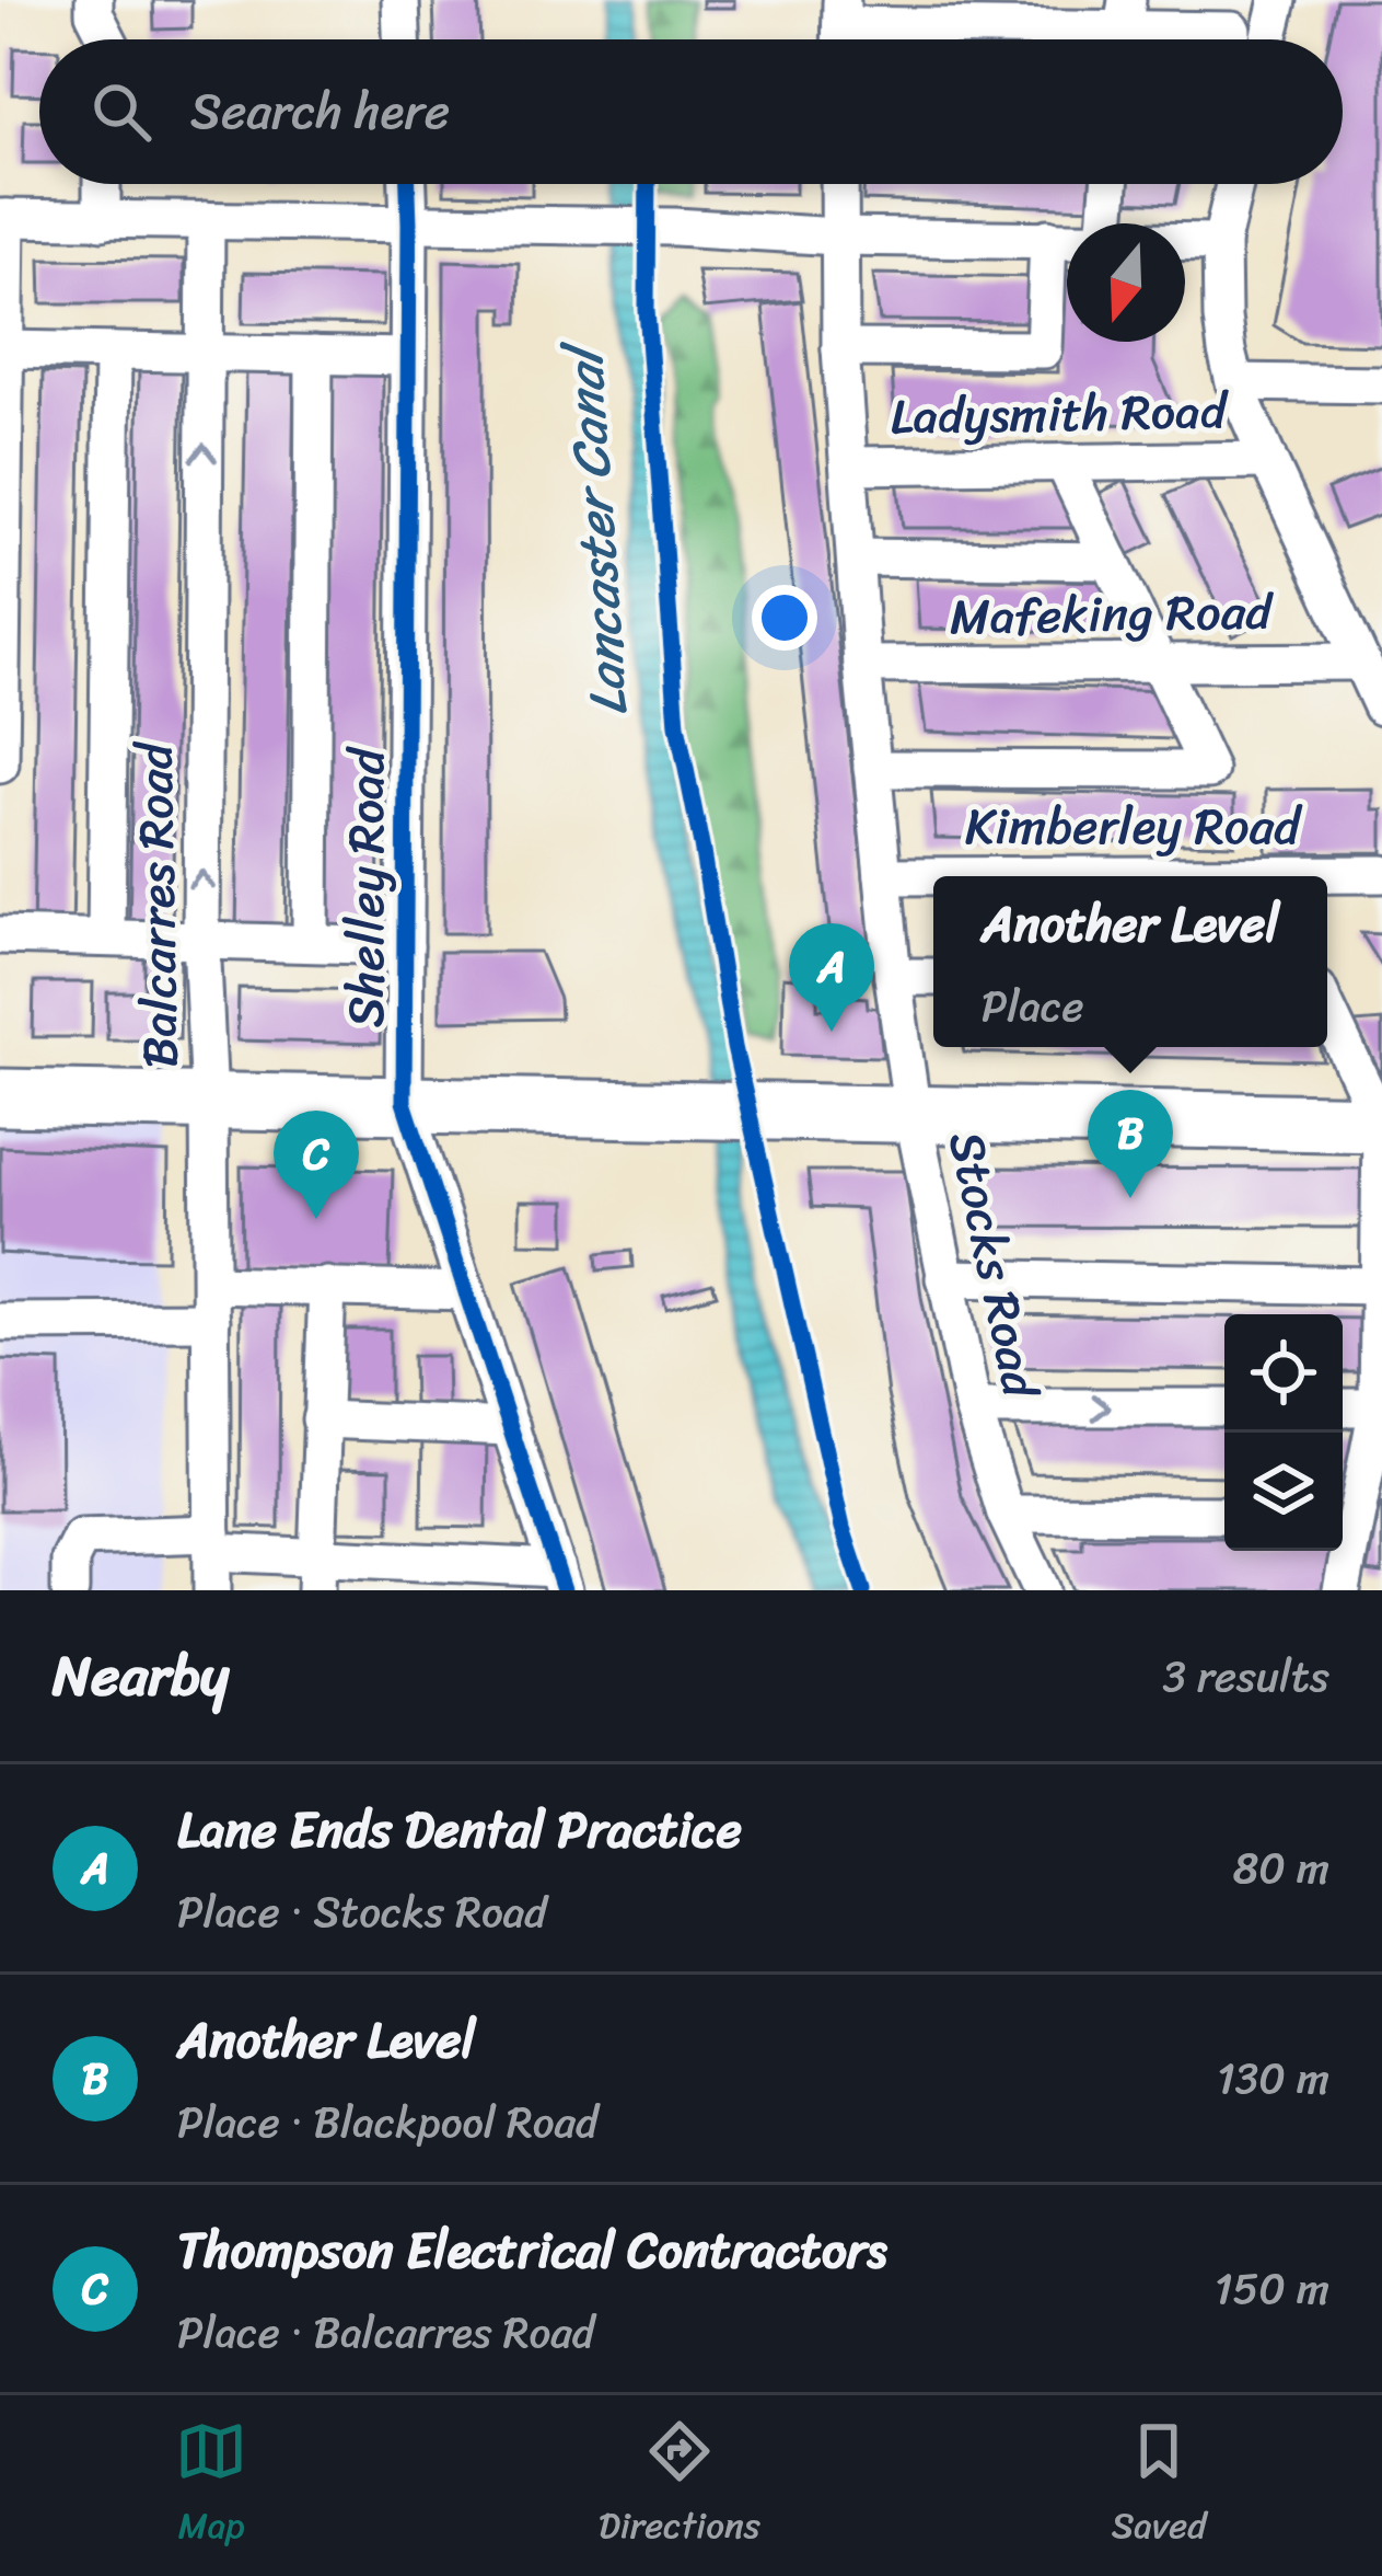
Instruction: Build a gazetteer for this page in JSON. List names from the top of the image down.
{
  "streets": {
    "street": [
      "Ladysmith Road",
      "Mafeking Road",
      "Kimberley Road",
      "Shelley Road",
      "Balcarres Road",
      "Stocks Road"
    ]
  },
  "crossings": [
    ["Ladysmith Road", "Stocks Road"],
    ["Mafeking Road", "Stocks Road"],
    ["Kimberley Road", "Stocks Road"]
  ],
  "water": ["Lancaster Canal"],
  "north": "bottom",
  "page": {
    "search": "Search here",
    "popup": ["Another Level", "Place"],
    "pins": ["A", "B", "C"],
    "heading": ["Nearby", "3 results"],
    "list": [
      {
        "mark": "A",
        "name": "Lane Ends Dental Practice",
        "note": "Place · Stocks Road",
        "value": "80 m"
      },
      {
        "mark": "B",
        "name": "Another Level",
        "note": "Place · Blackpool Road",
        "value": "130 m"
      },
      {
        "mark": "C",
        "name": "Thompson Electrical Contractors",
        "note": "Place · Balcarres Road",
        "value": "150 m"
      }
    ],
    "nav": ["Map", "Directions", "Saved"]
  }
}
